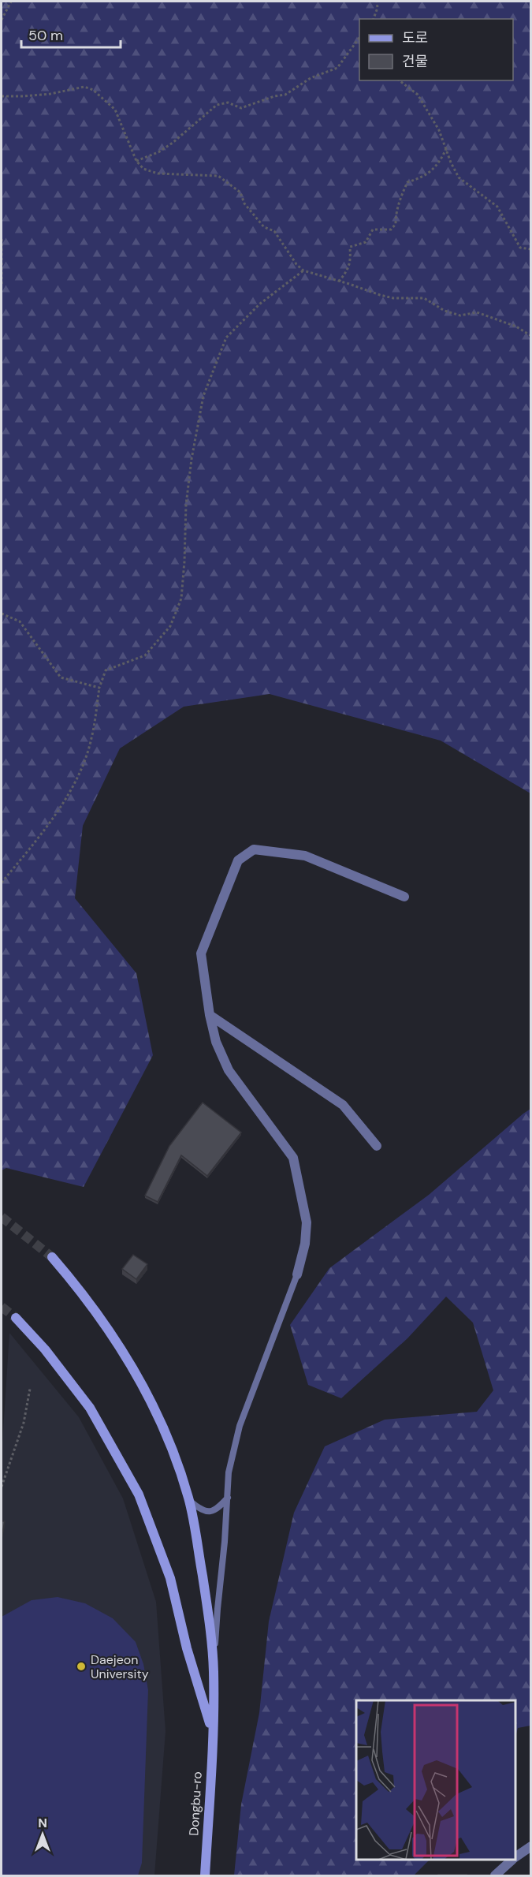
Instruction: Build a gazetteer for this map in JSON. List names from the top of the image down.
{
  "streets": {
    "main road": ["Dongbu-ro"]
  },
  "places": ["Daejeon University"],
  "legend": ["도로", "건물"],
  "scale_bar": "50 m",
  "north": "top"
}
